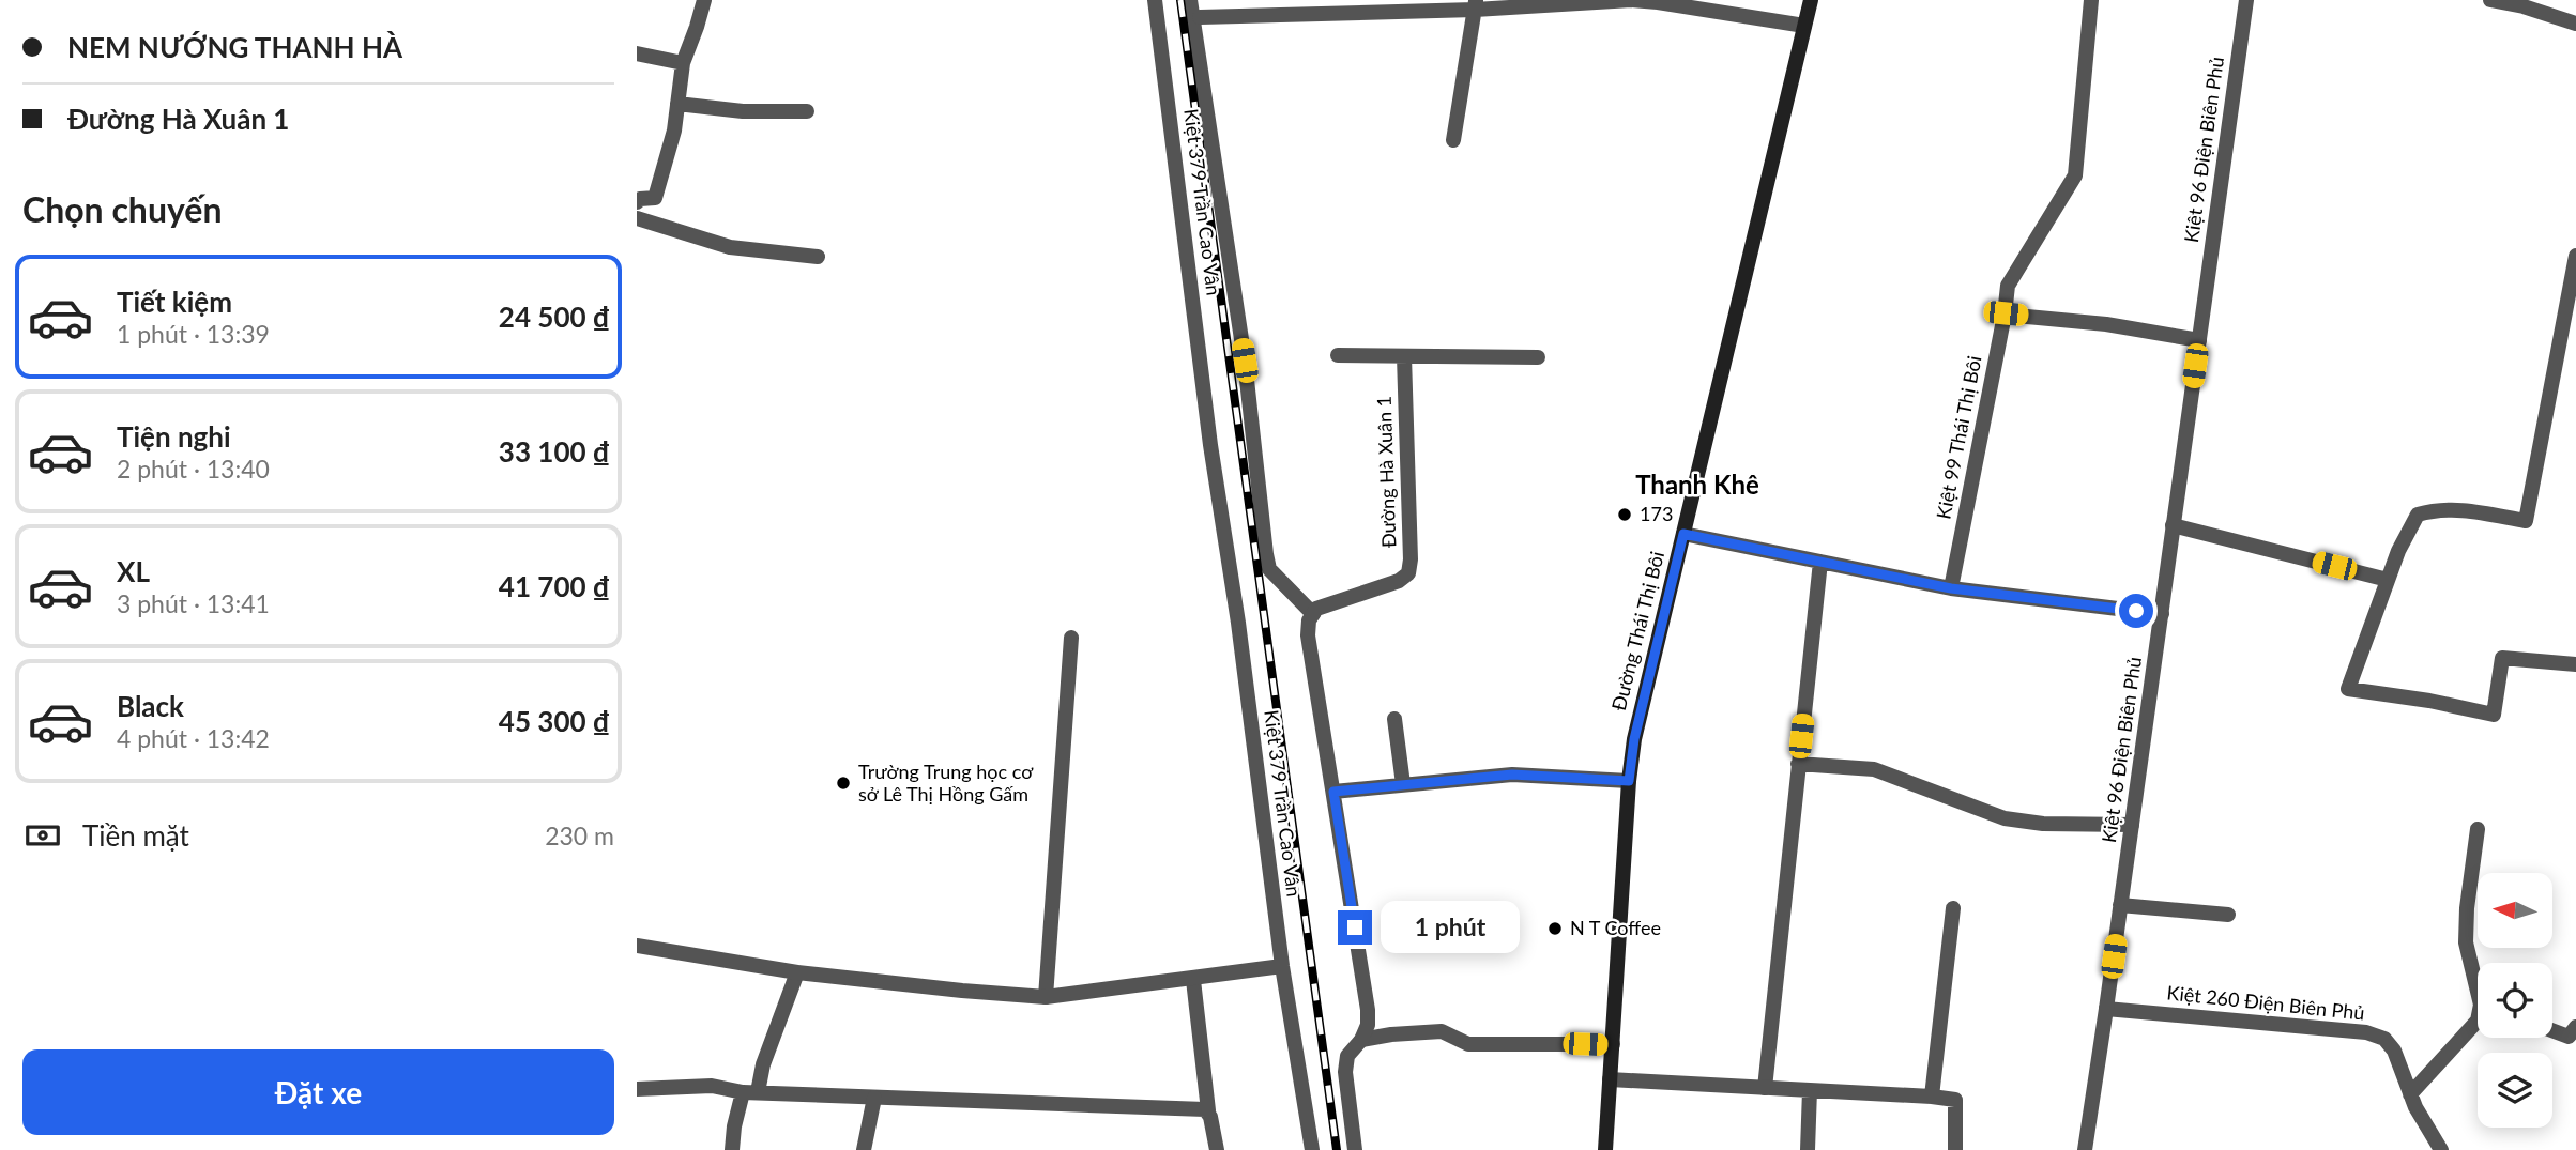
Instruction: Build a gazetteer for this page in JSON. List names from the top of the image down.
{
  "streets": {
    "street": [
      "Kiệt 96 Điện Biên Phủ",
      "Kiệt 379 Trần Cao Vân",
      "Kiệt 99 Thái Thị Bôi",
      "Đường Hà Xuân 1",
      "Đường Thái Thị Bôi",
      "Kiệt 260 Điện Biên Phủ"
    ]
  },
  "crossings": [
    ["Kiệt 96 Điện Biên Phủ", "Kiệt 260 Điện Biên Phủ"]
  ],
  "districts": ["Thanh Khê"],
  "places": ["173", "Trường Trung học cơ sở Lê Thị Hồng Gấm", "N T Coffee"],
  "north": "left",
  "page": {
    "banner": ["NEM NƯỚNG THANH HÀ", "Đường Hà Xuân 1"],
    "heading": "Chọn chuyến",
    "list": [
      {
        "name": "Tiết kiệm",
        "note": "1 phút · 13:39",
        "value": "24 500 ₫"
      },
      {
        "name": "Tiện nghi",
        "note": "2 phút · 13:40",
        "value": "33 100 ₫"
      },
      {
        "name": "XL",
        "note": "3 phút · 13:41",
        "value": "41 700 ₫"
      },
      {
        "name": "Black",
        "note": "4 phút · 13:42",
        "value": "45 300 ₫"
      }
    ],
    "pay": ["Tiền mặt", "230 m"],
    "bubble": "1 phút",
    "buttons": "Đặt xe"
  }
}
